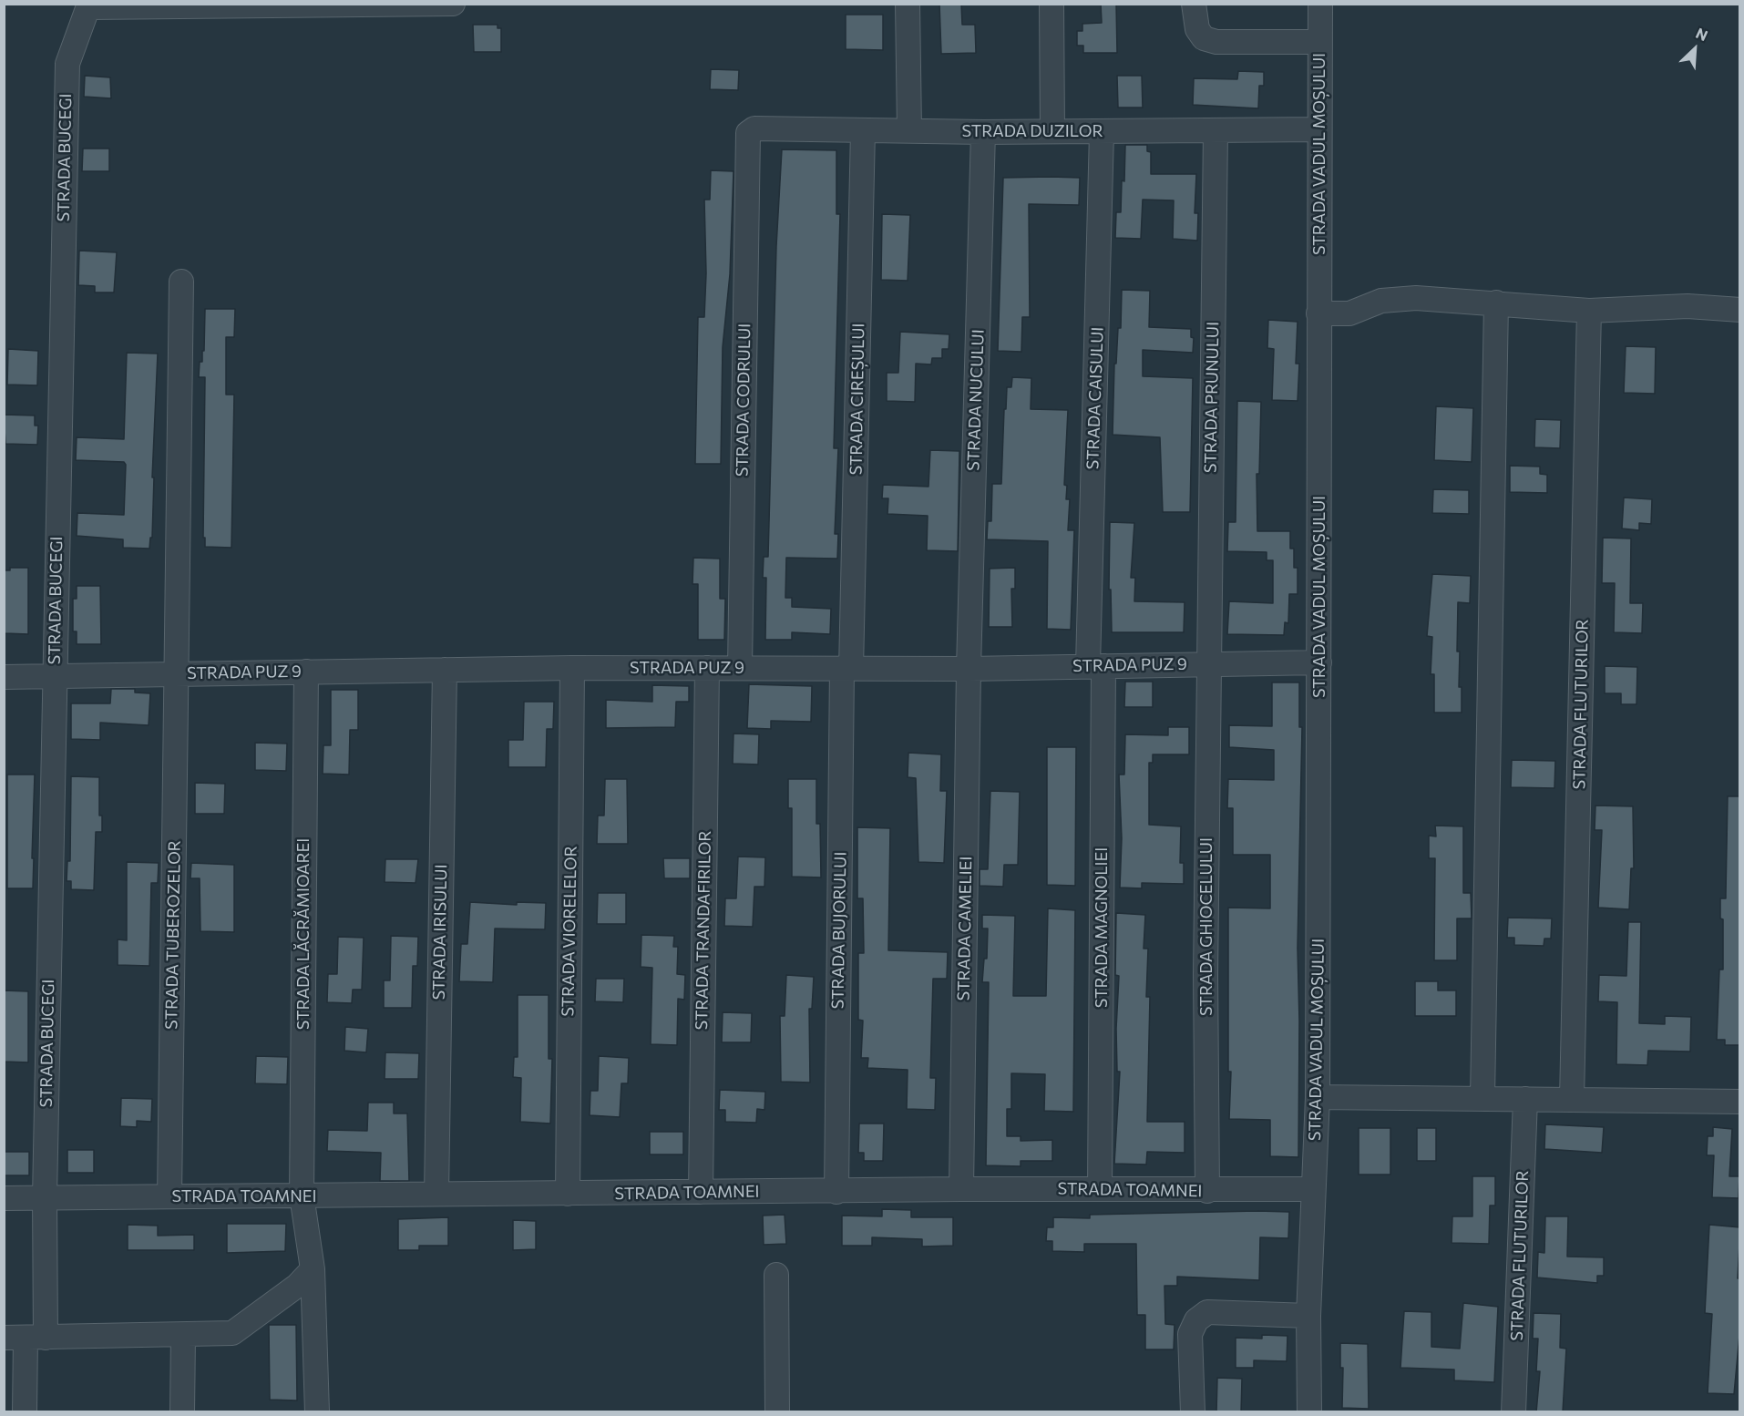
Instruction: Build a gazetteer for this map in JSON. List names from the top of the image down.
{
  "streets": {
    "street": [
      "STRADA DUZILOR",
      "STRADA VADUL MOȘULUI",
      "STRADA BUCEGI",
      "STRADA PRUNULUI",
      "STRADA CAISULUI",
      "STRADA CIREȘULUI",
      "STRADA CODRULUI",
      "STRADA NUCULUI",
      "STRADA PUZ 9",
      "STRADA FLUTURILOR",
      "STRADA GHIOCELULUI",
      "STRADA MAGNOLIEI",
      "STRADA CAMELIEI",
      "STRADA TRANDAFIRILOR",
      "STRADA BUJORULUI",
      "STRADA VIORELELOR",
      "STRADA IRISULUI",
      "STRADA LĂCRĂMIOAREI",
      "STRADA TUBEROZELOR",
      "STRADA TOAMNEI"
    ]
  },
  "crossings": [
    ["STRADA DUZILOR", "STRADA VADUL MOȘULUI"],
    ["STRADA DUZILOR", "STRADA PRUNULUI"],
    ["STRADA DUZILOR", "STRADA CAISULUI"],
    ["STRADA DUZILOR", "STRADA CIREȘULUI"],
    ["STRADA DUZILOR", "STRADA CODRULUI"],
    ["STRADA DUZILOR", "STRADA NUCULUI"],
    ["STRADA VADUL MOȘULUI", "STRADA PUZ 9"],
    ["STRADA VADUL MOȘULUI", "STRADA TOAMNEI"],
    ["STRADA BUCEGI", "STRADA PUZ 9"],
    ["STRADA BUCEGI", "STRADA TOAMNEI"],
    ["STRADA PRUNULUI", "STRADA PUZ 9"],
    ["STRADA PRUNULUI", "STRADA GHIOCELULUI"],
    ["STRADA CAISULUI", "STRADA PUZ 9"],
    ["STRADA CAISULUI", "STRADA MAGNOLIEI"],
    ["STRADA CIREȘULUI", "STRADA PUZ 9"],
    ["STRADA CIREȘULUI", "STRADA BUJORULUI"],
    ["STRADA CODRULUI", "STRADA PUZ 9"],
    ["STRADA NUCULUI", "STRADA PUZ 9"],
    ["STRADA NUCULUI", "STRADA CAMELIEI"],
    ["STRADA PUZ 9", "STRADA GHIOCELULUI"],
    ["STRADA PUZ 9", "STRADA MAGNOLIEI"],
    ["STRADA PUZ 9", "STRADA CAMELIEI"],
    ["STRADA PUZ 9", "STRADA TRANDAFIRILOR"],
    ["STRADA PUZ 9", "STRADA BUJORULUI"],
    ["STRADA PUZ 9", "STRADA VIORELELOR"],
    ["STRADA PUZ 9", "STRADA IRISULUI"],
    ["STRADA PUZ 9", "STRADA LĂCRĂMIOAREI"],
    ["STRADA PUZ 9", "STRADA TUBEROZELOR"],
    ["STRADA GHIOCELULUI", "STRADA TOAMNEI"],
    ["STRADA MAGNOLIEI", "STRADA TOAMNEI"],
    ["STRADA CAMELIEI", "STRADA TOAMNEI"],
    ["STRADA TRANDAFIRILOR", "STRADA TOAMNEI"],
    ["STRADA BUJORULUI", "STRADA TOAMNEI"],
    ["STRADA VIORELELOR", "STRADA TOAMNEI"],
    ["STRADA IRISULUI", "STRADA TOAMNEI"],
    ["STRADA LĂCRĂMIOAREI", "STRADA TOAMNEI"],
    ["STRADA TUBEROZELOR", "STRADA TOAMNEI"]
  ],
  "north": "top right"
}
